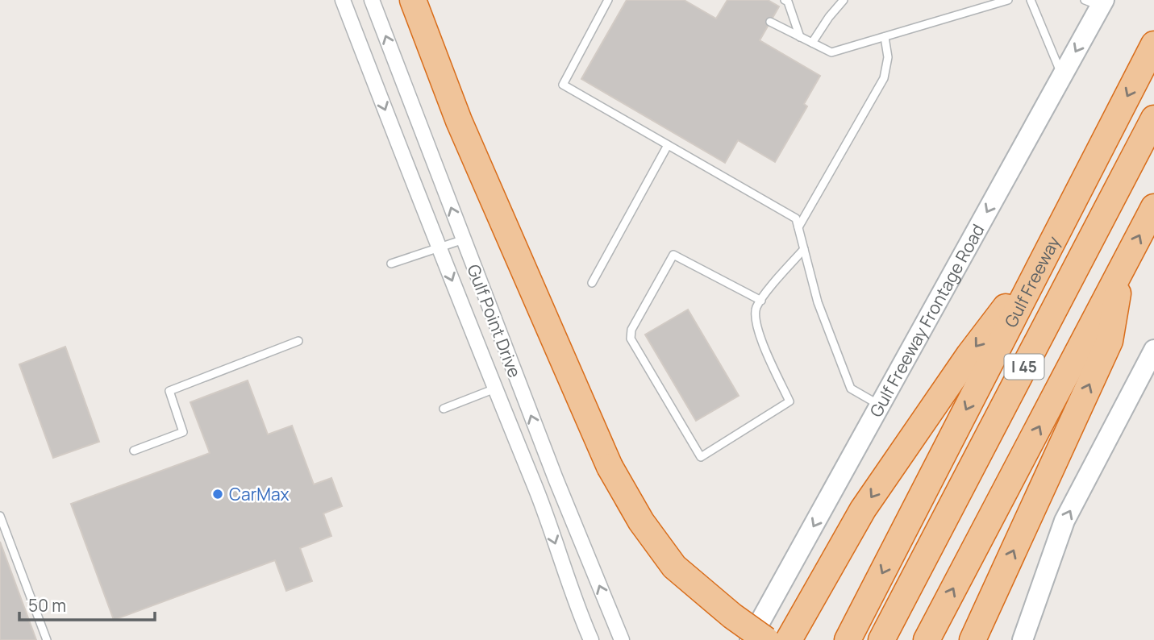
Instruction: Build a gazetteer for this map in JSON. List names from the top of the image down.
{
  "streets": {
    "highway": ["Gulf Freeway", "I 45"],
    "main road": ["Gulf Freeway Frontage Road"],
    "street": ["Gulf Point Drive"]
  },
  "one_way": ["Gulf Freeway Frontage Road"],
  "places": ["CarMax"],
  "scale_bar": "50 m"
}
